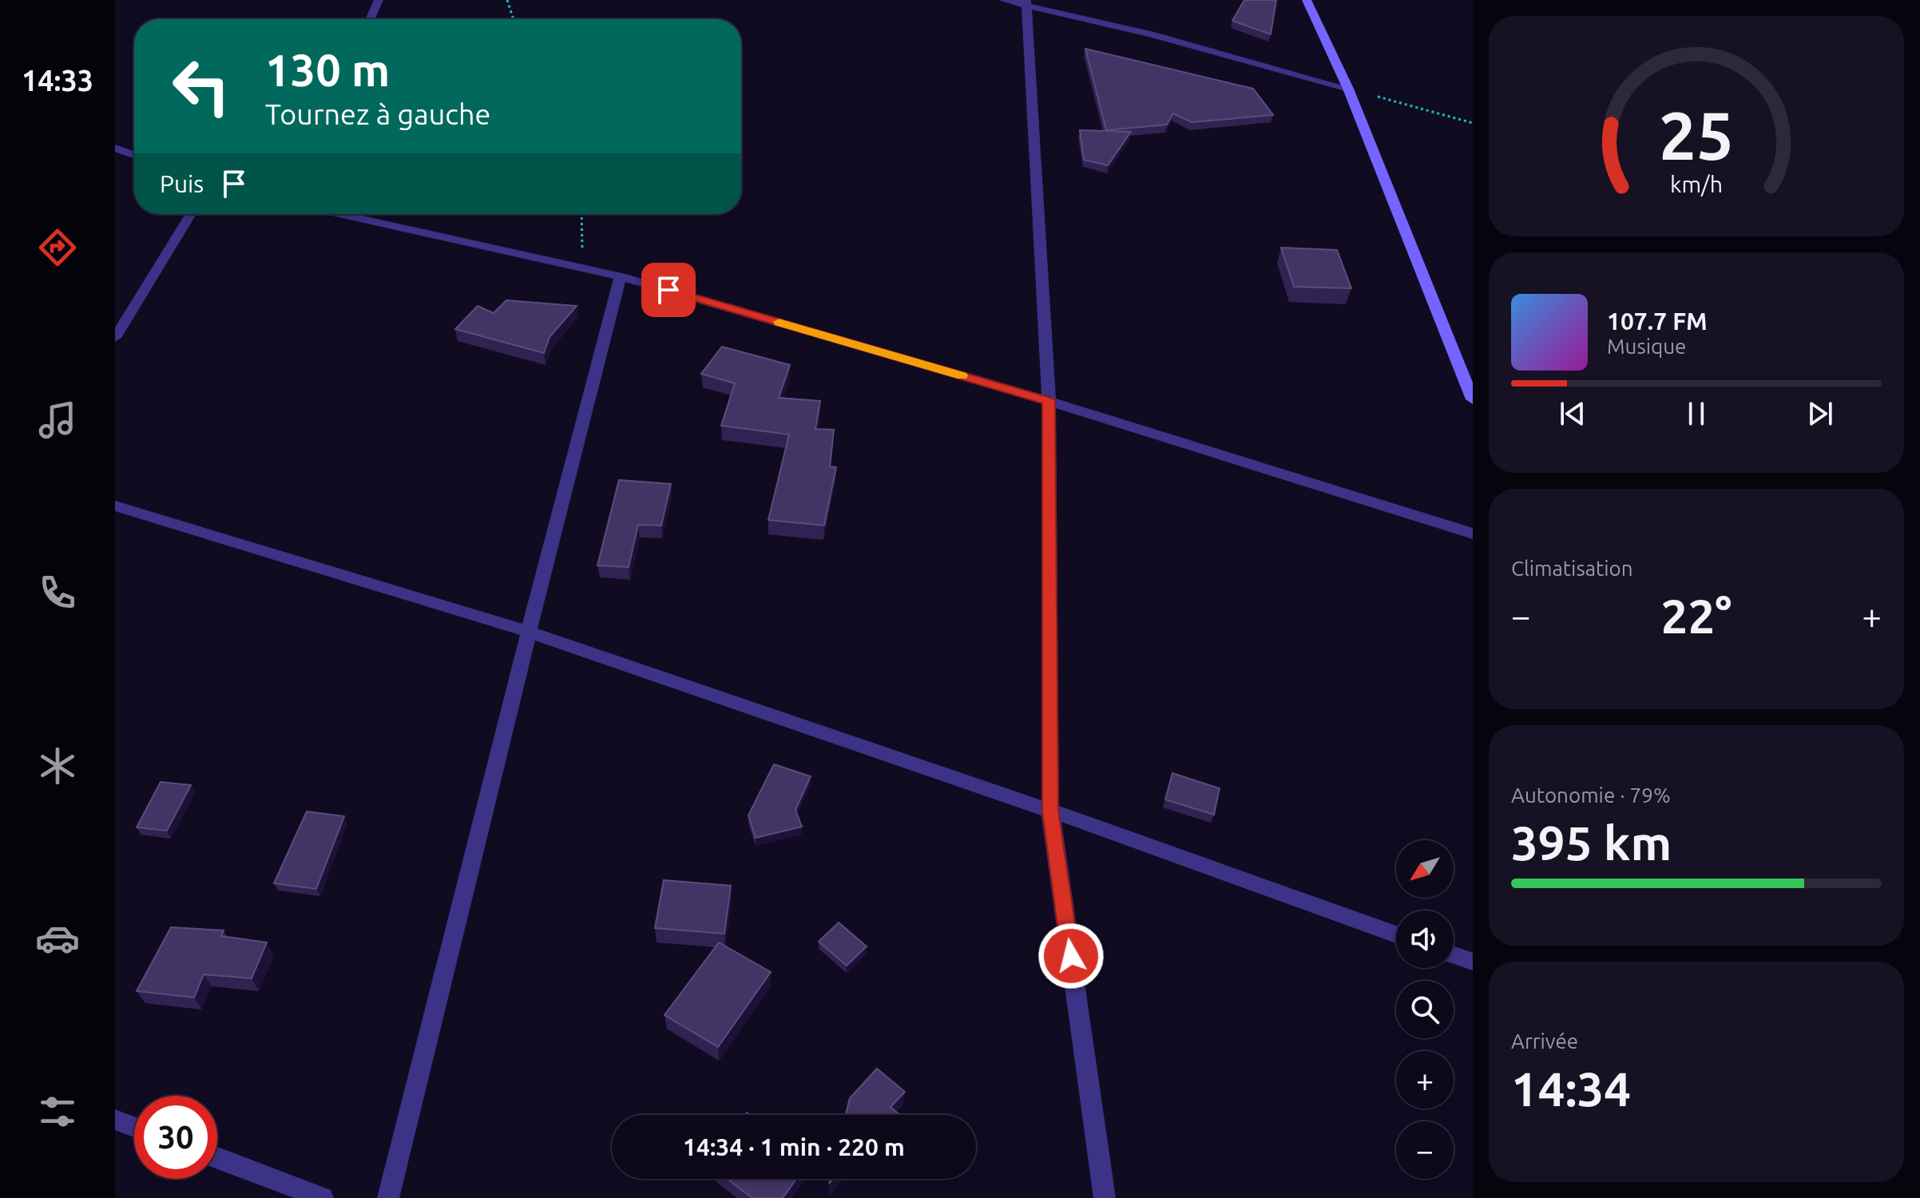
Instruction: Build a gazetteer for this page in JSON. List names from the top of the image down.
{
  "north": "bottom left",
  "page": {
    "tabs": "14:33",
    "turn": ["130 m", "Tournez à gauche"],
    "then": "Puis",
    "song": ["107.7 FM", "Musique"],
    "tile": [
      "Climatisation",
      ["Autonomie · 79%", "395 km"],
      ["Arrivée", "14:34"]
    ],
    "heat": ["−", "22°", "+"],
    "map_buttons": ["+", "−"],
    "limit": "30",
    "trip": "14:34 · 1 min · 220 m",
    "gauge": ["25", "km/h"]
  }
}
